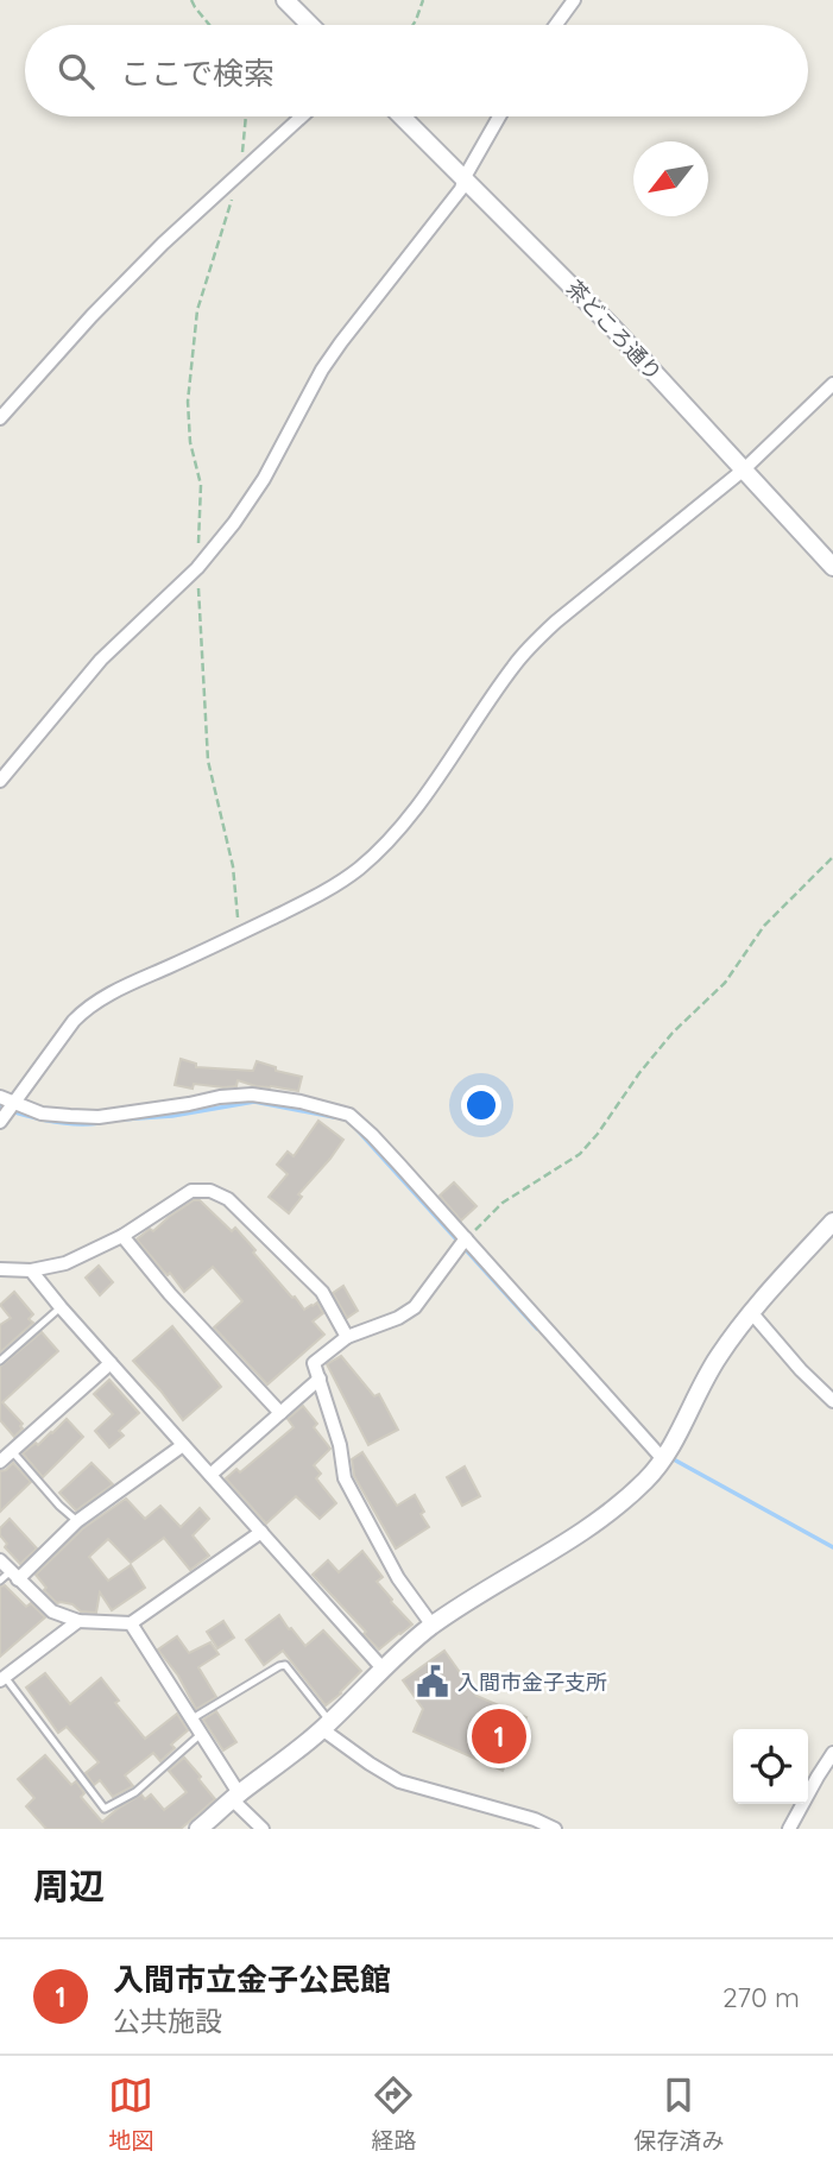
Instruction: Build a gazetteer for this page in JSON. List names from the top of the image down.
{
  "streets": {
    "street": ["茶どころ通り"]
  },
  "places": {
    "public building": ["入間市金子支所"]
  },
  "north": "bottom left",
  "page": {
    "search": "ここで検索",
    "pins": "1",
    "heading": "周辺",
    "list": [
      {
        "mark": "1",
        "name": "入間市立金子公民館",
        "note": "公共施設",
        "value": "270 m"
      }
    ],
    "nav": ["地図", "経路", "保存済み"]
  }
}
